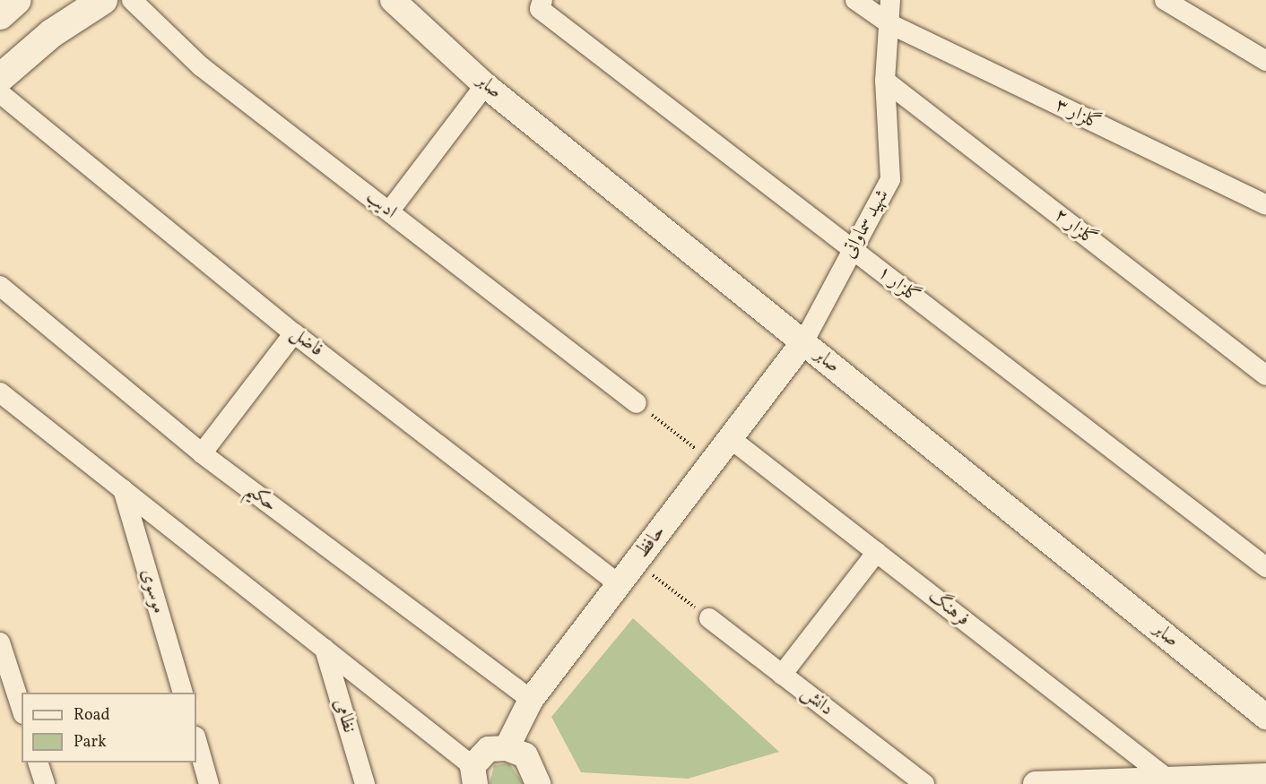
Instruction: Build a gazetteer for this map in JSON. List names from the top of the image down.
{
  "streets": {
    "street": [
      "صابر",
      "گلزار ۳",
      "ادیب",
      "شهید سماواتی",
      "گلزار ۲",
      "گلزار ۱",
      "فاضل",
      "حکیم",
      "حافظ",
      "موسوی",
      "فرهنگ",
      "دانش",
      "نظامی"
    ]
  },
  "crossings": [
    ["صابر", "شهید سماواتی"],
    ["صابر", "حافظ"],
    ["گلزار ۳", "شهید سماواتی"],
    ["شهید سماواتی", "گلزار ۲"],
    ["شهید سماواتی", "گلزار ۱"],
    ["شهید سماواتی", "حافظ"],
    ["فاضل", "حافظ"],
    ["حکیم", "حافظ"],
    ["حافظ", "فرهنگ"]
  ],
  "legend": ["Road", "Park"]
}
